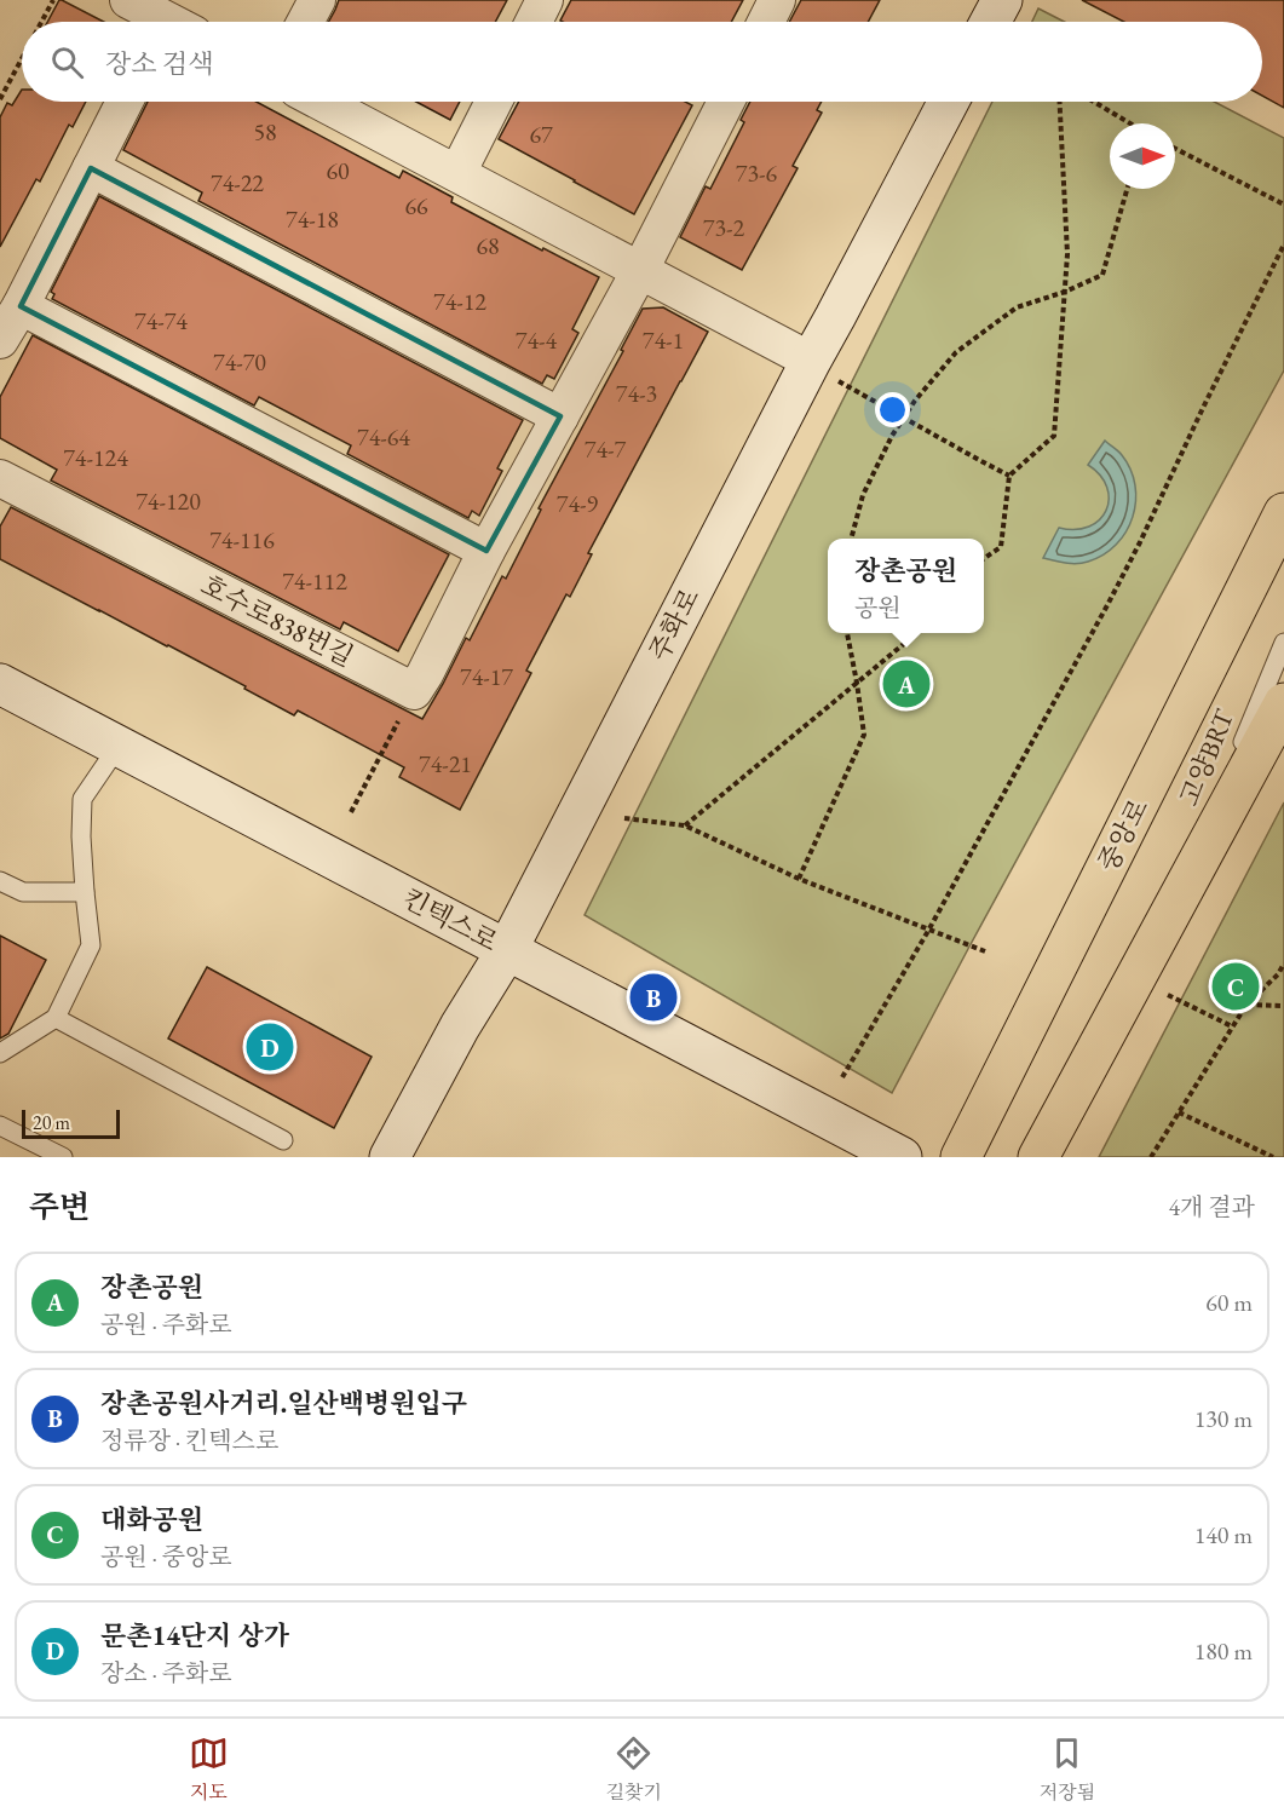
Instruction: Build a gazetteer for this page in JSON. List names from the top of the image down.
{
  "streets": {
    "main road": ["중앙로"],
    "street": ["호수로838번길", "주화로", "킨텍스로"],
    "lane": ["고양BRT"]
  },
  "crossings": [
    ["주화로", "킨텍스로"]
  ],
  "house_numbers": [
    "58",
    "67",
    "60",
    "73-6",
    "74-22",
    "66",
    "74-18",
    "73-2",
    "68",
    "74-12",
    "74-74",
    "74-4",
    "74-1",
    "74-70",
    "74-3",
    "74-64",
    "74-7",
    "74-124",
    "74-120",
    "74-9",
    "74-116",
    "74-112",
    "74-17",
    "74-21"
  ],
  "scale_bar": "20 m",
  "north": "right",
  "page": {
    "search": "장소 검색",
    "popup": ["장촌공원", "공원"],
    "pins": [
      "A",
      "C",
      "B",
      "D"
    ],
    "scale": "20 m",
    "heading": ["주변", "4개 결과"],
    "list": [
      {
        "mark": "A",
        "name": "장촌공원",
        "note": "공원 · 주화로",
        "value": "60 m"
      },
      {
        "mark": "B",
        "name": "장촌공원사거리.일산백병원입구",
        "note": "정류장 · 킨텍스로",
        "value": "130 m"
      },
      {
        "mark": "C",
        "name": "대화공원",
        "note": "공원 · 중앙로",
        "value": "140 m"
      },
      {
        "mark": "D",
        "name": "문촌14단지 상가",
        "note": "장소 · 주화로",
        "value": "180 m"
      }
    ],
    "nav": ["지도", "길찾기", "저장됨"]
  }
}
